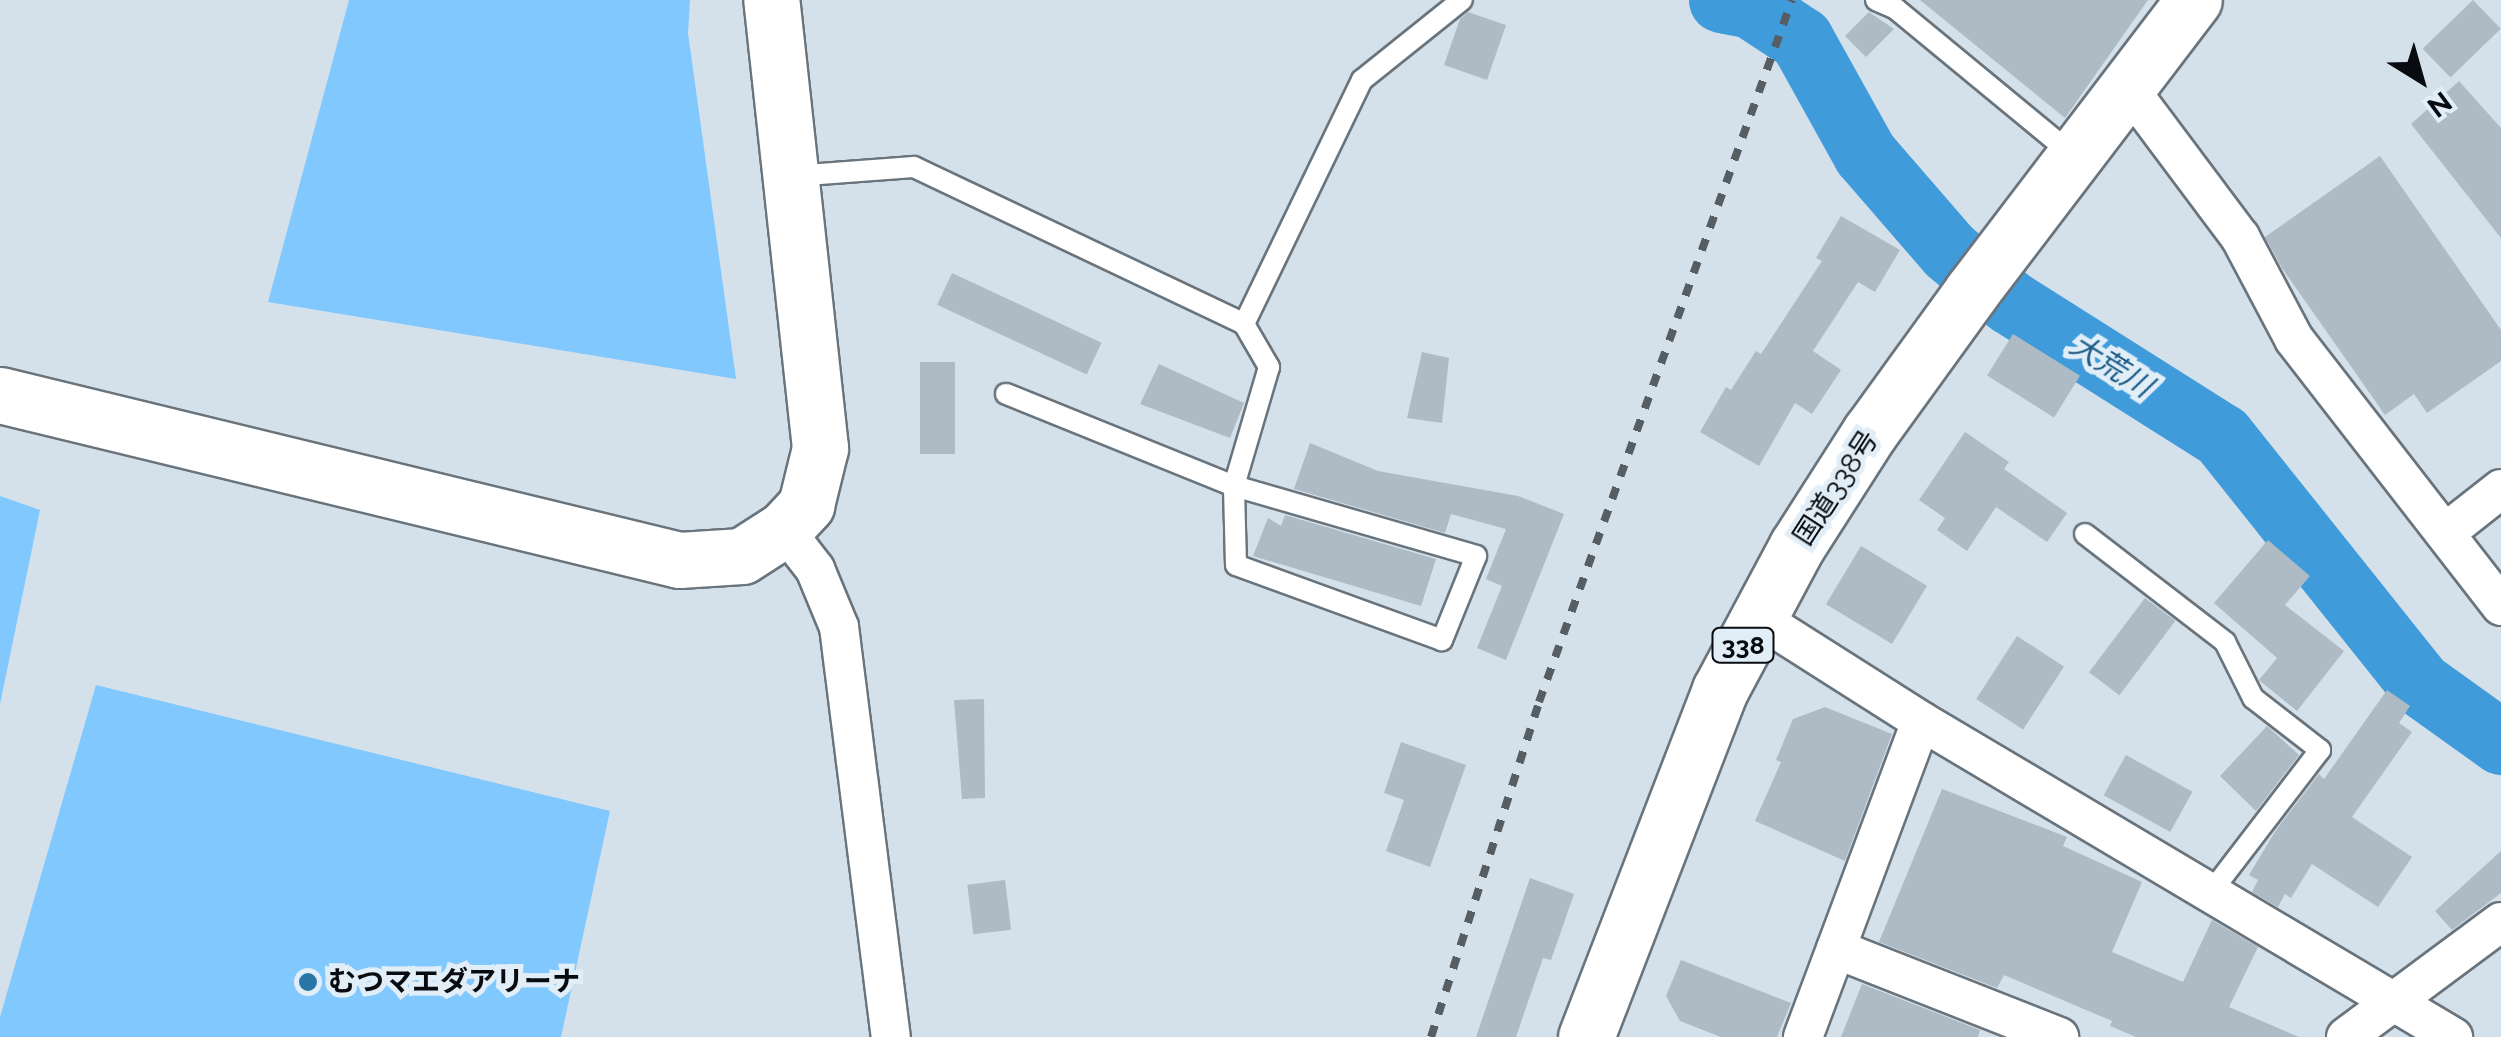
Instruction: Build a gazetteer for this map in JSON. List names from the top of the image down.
{
  "streets": {
    "main road": ["国道338号", "338"]
  },
  "water": ["大荒川"],
  "places": ["むつマエダアリーナ"],
  "north": "bottom right"
}
